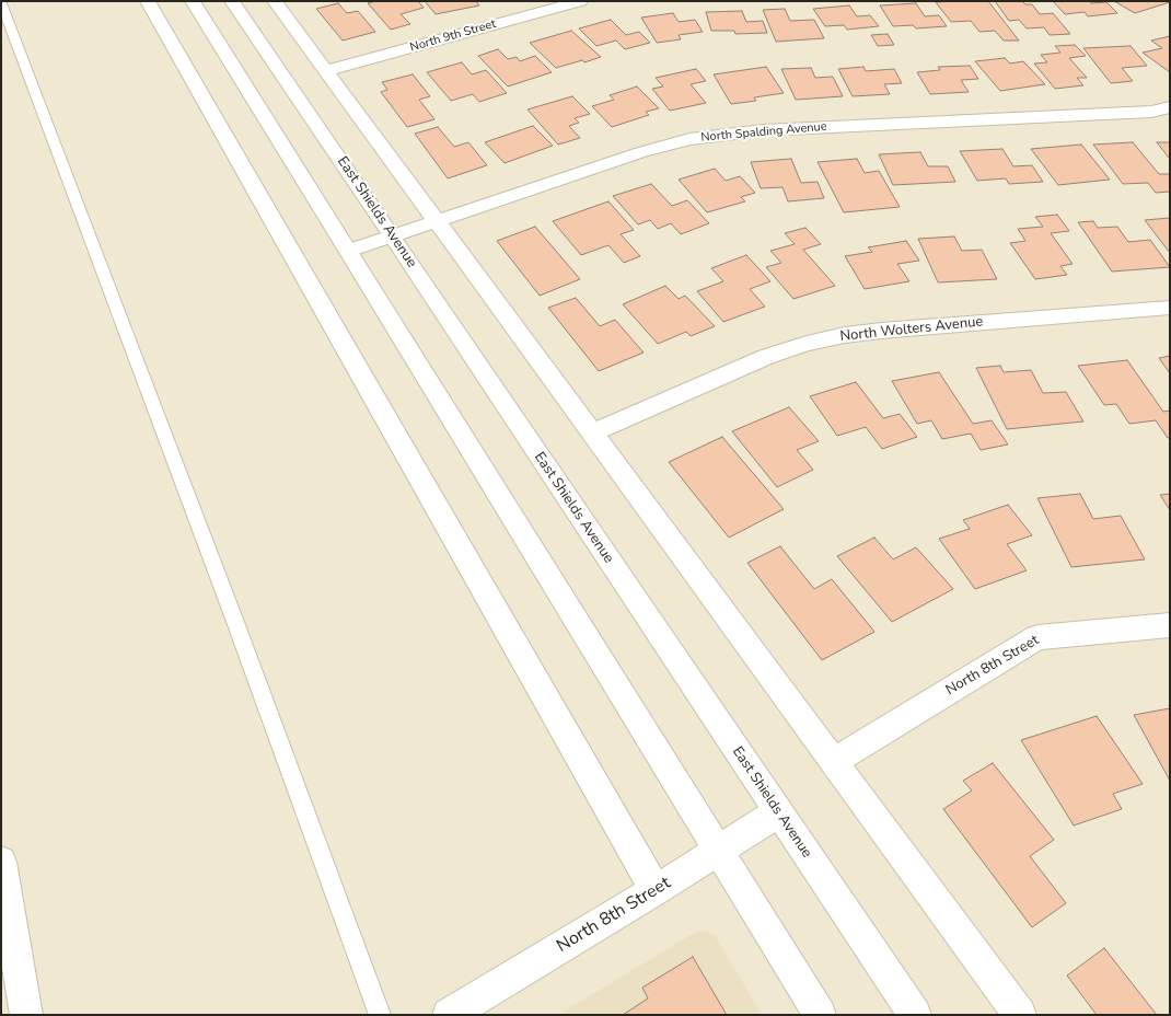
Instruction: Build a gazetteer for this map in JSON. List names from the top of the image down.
{
  "streets": {
    "street": [
      "North 9th Street",
      "North Spalding Avenue",
      "East Shields Avenue",
      "North Wolters Avenue",
      "North 8th Street"
    ]
  },
  "crossings": [
    ["North Spalding Avenue", "East Shields Avenue"],
    ["East Shields Avenue", "North 8th Street"]
  ]
}
